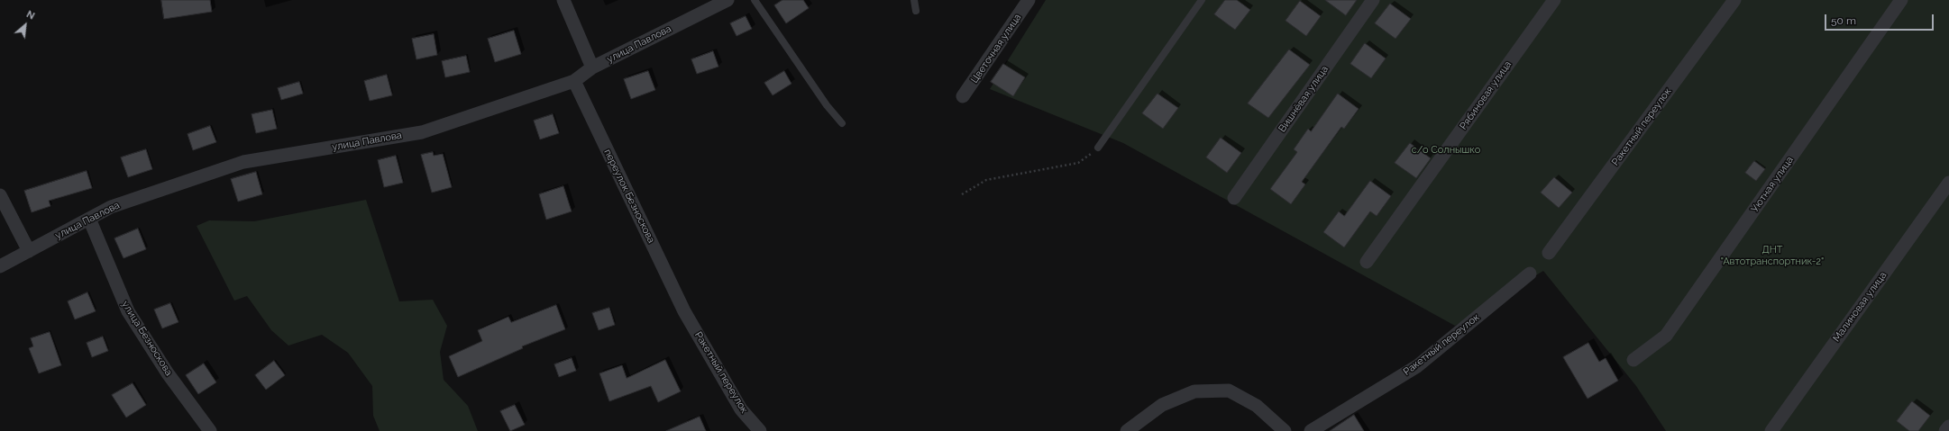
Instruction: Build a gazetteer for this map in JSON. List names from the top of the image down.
{
  "streets": {
    "street": [
      "улица Павлова",
      "Цветочная улица",
      "Рябиновая улица",
      "Вишнёвая улица",
      "Ракетный переулок",
      "Уютная улица",
      "переулок Безноскова",
      "Малиновая улица",
      "улица Безноскова"
    ]
  },
  "crossings": [
    ["улица Павлова", "переулок Безноскова"],
    ["улица Павлова", "улица Безноскова"],
    ["Ракетный переулок", "переулок Безноскова"]
  ],
  "parks": ["с/о Солнышко", "ДНТ \"Автотранспортник-2\""],
  "scale_bar": "50 m",
  "north": "top right"
}
